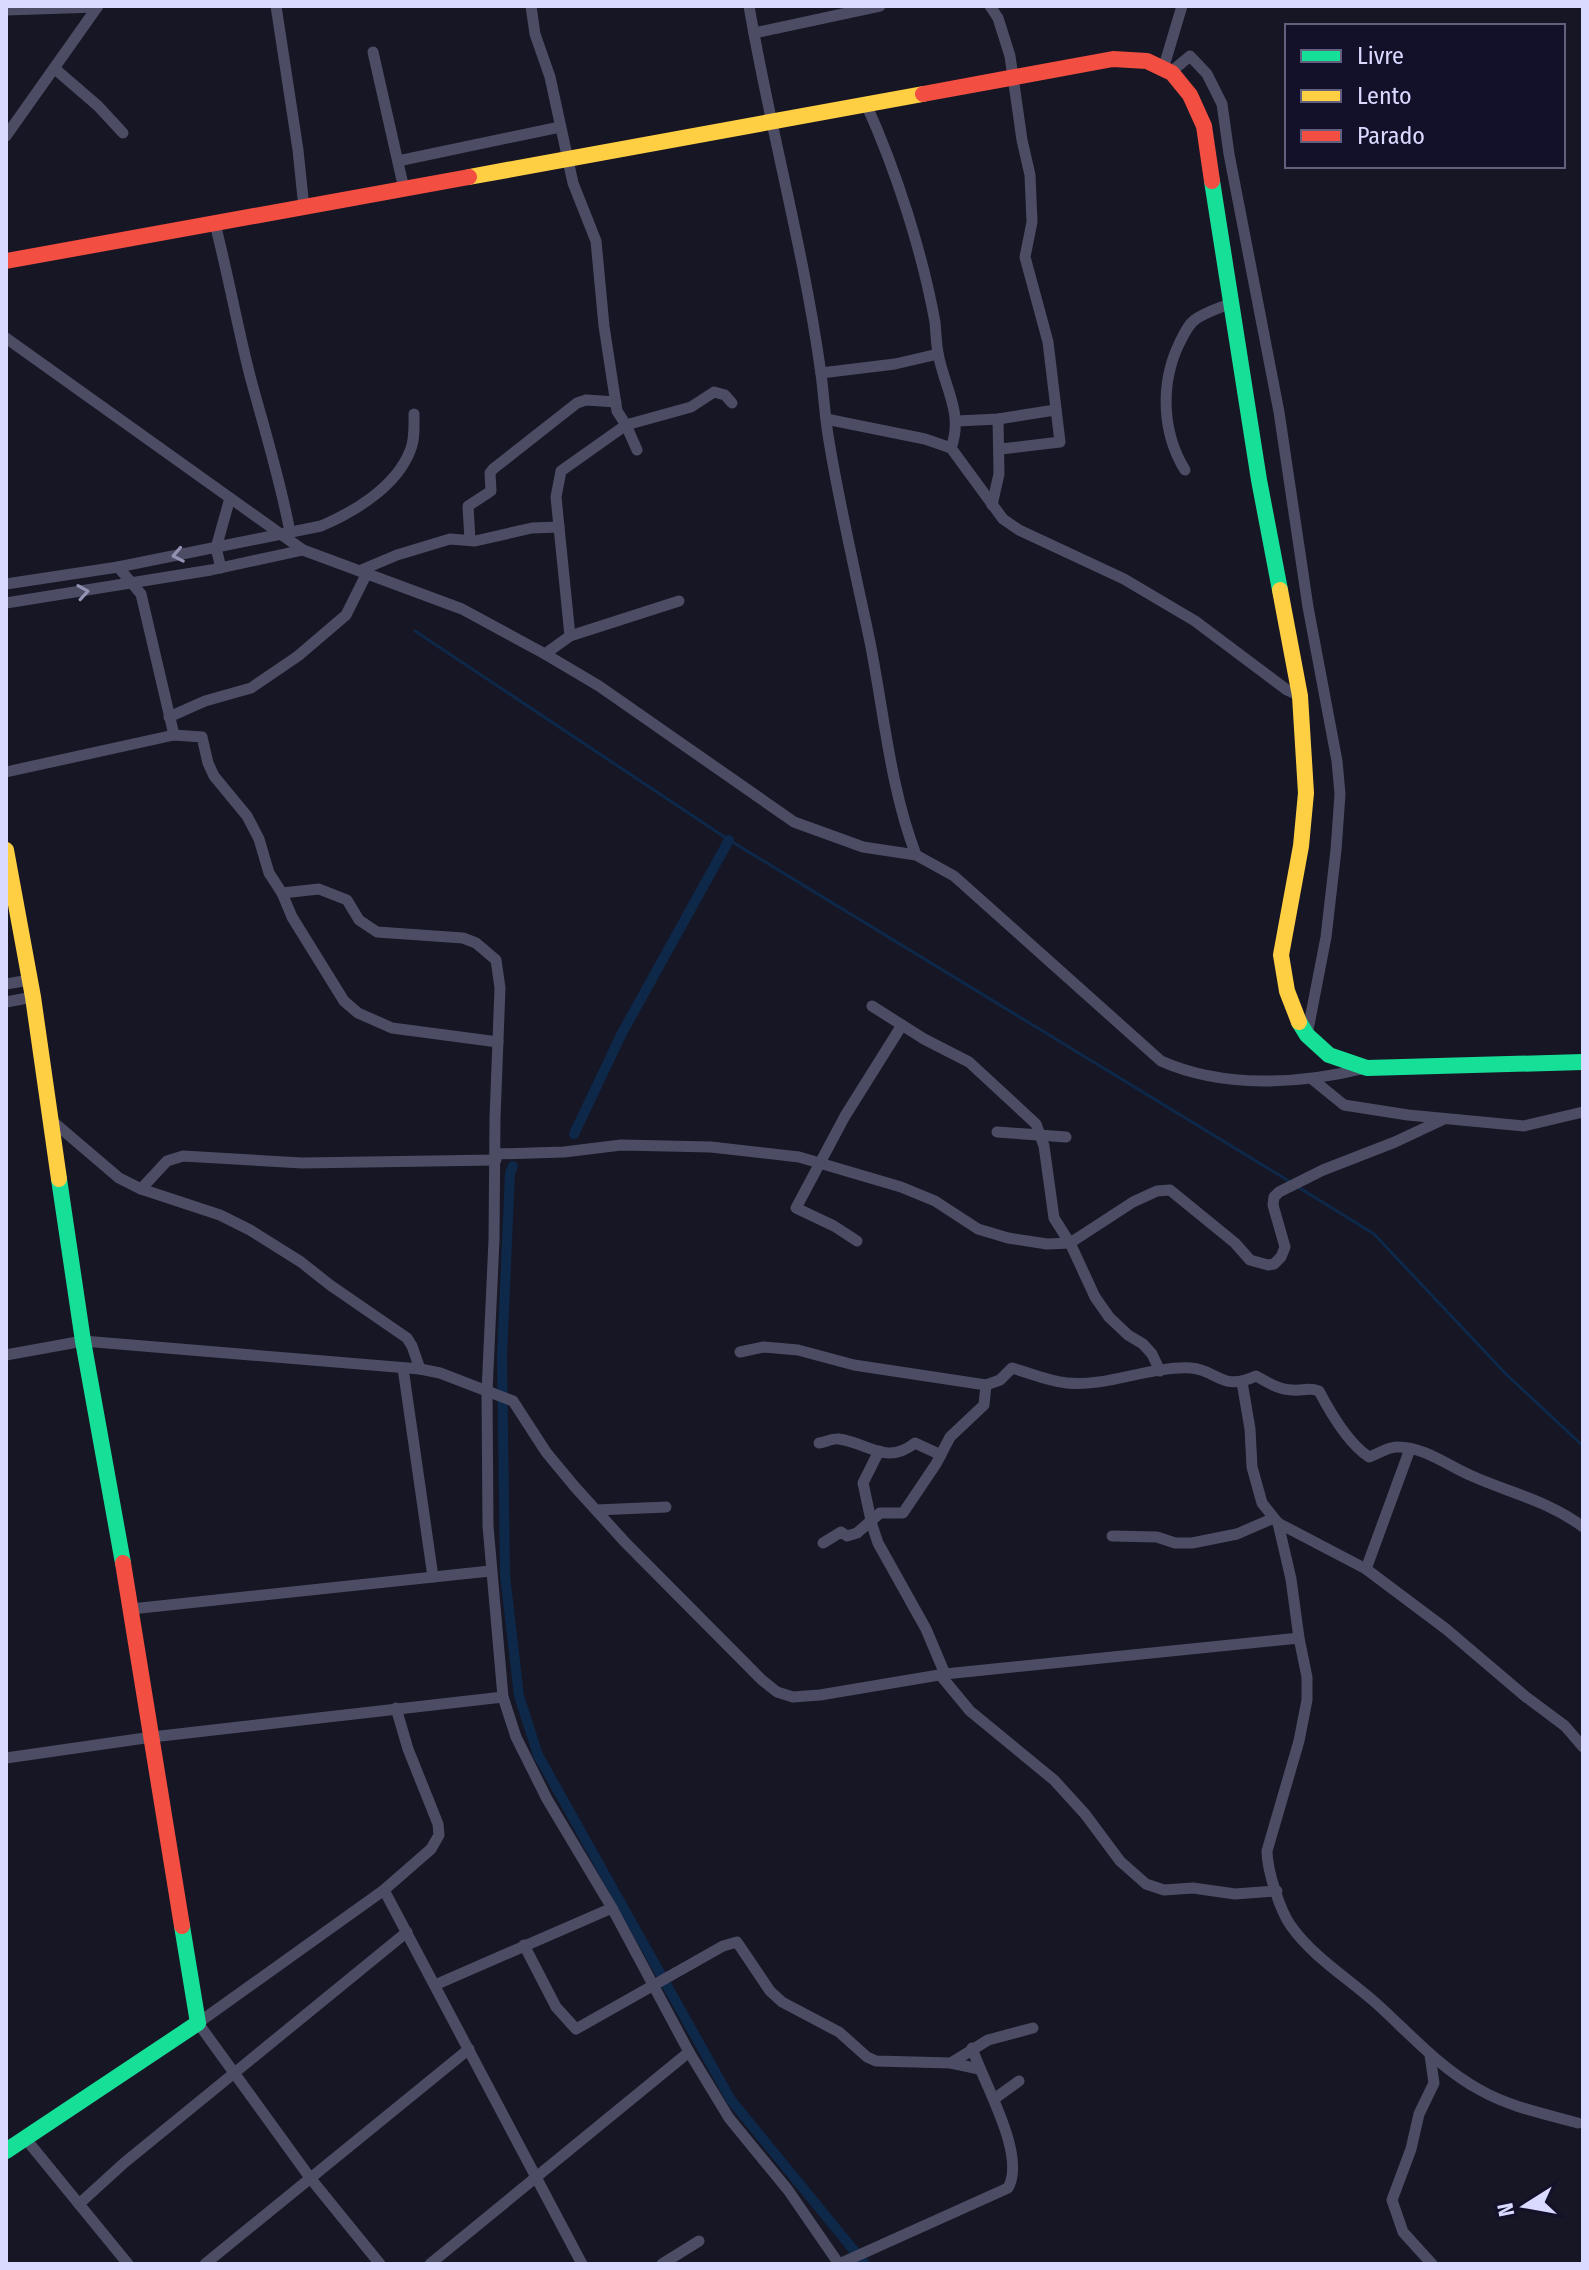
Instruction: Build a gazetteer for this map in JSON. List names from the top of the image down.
{
  "legend": ["Livre", "Lento", "Parado"],
  "north": "left"
}
